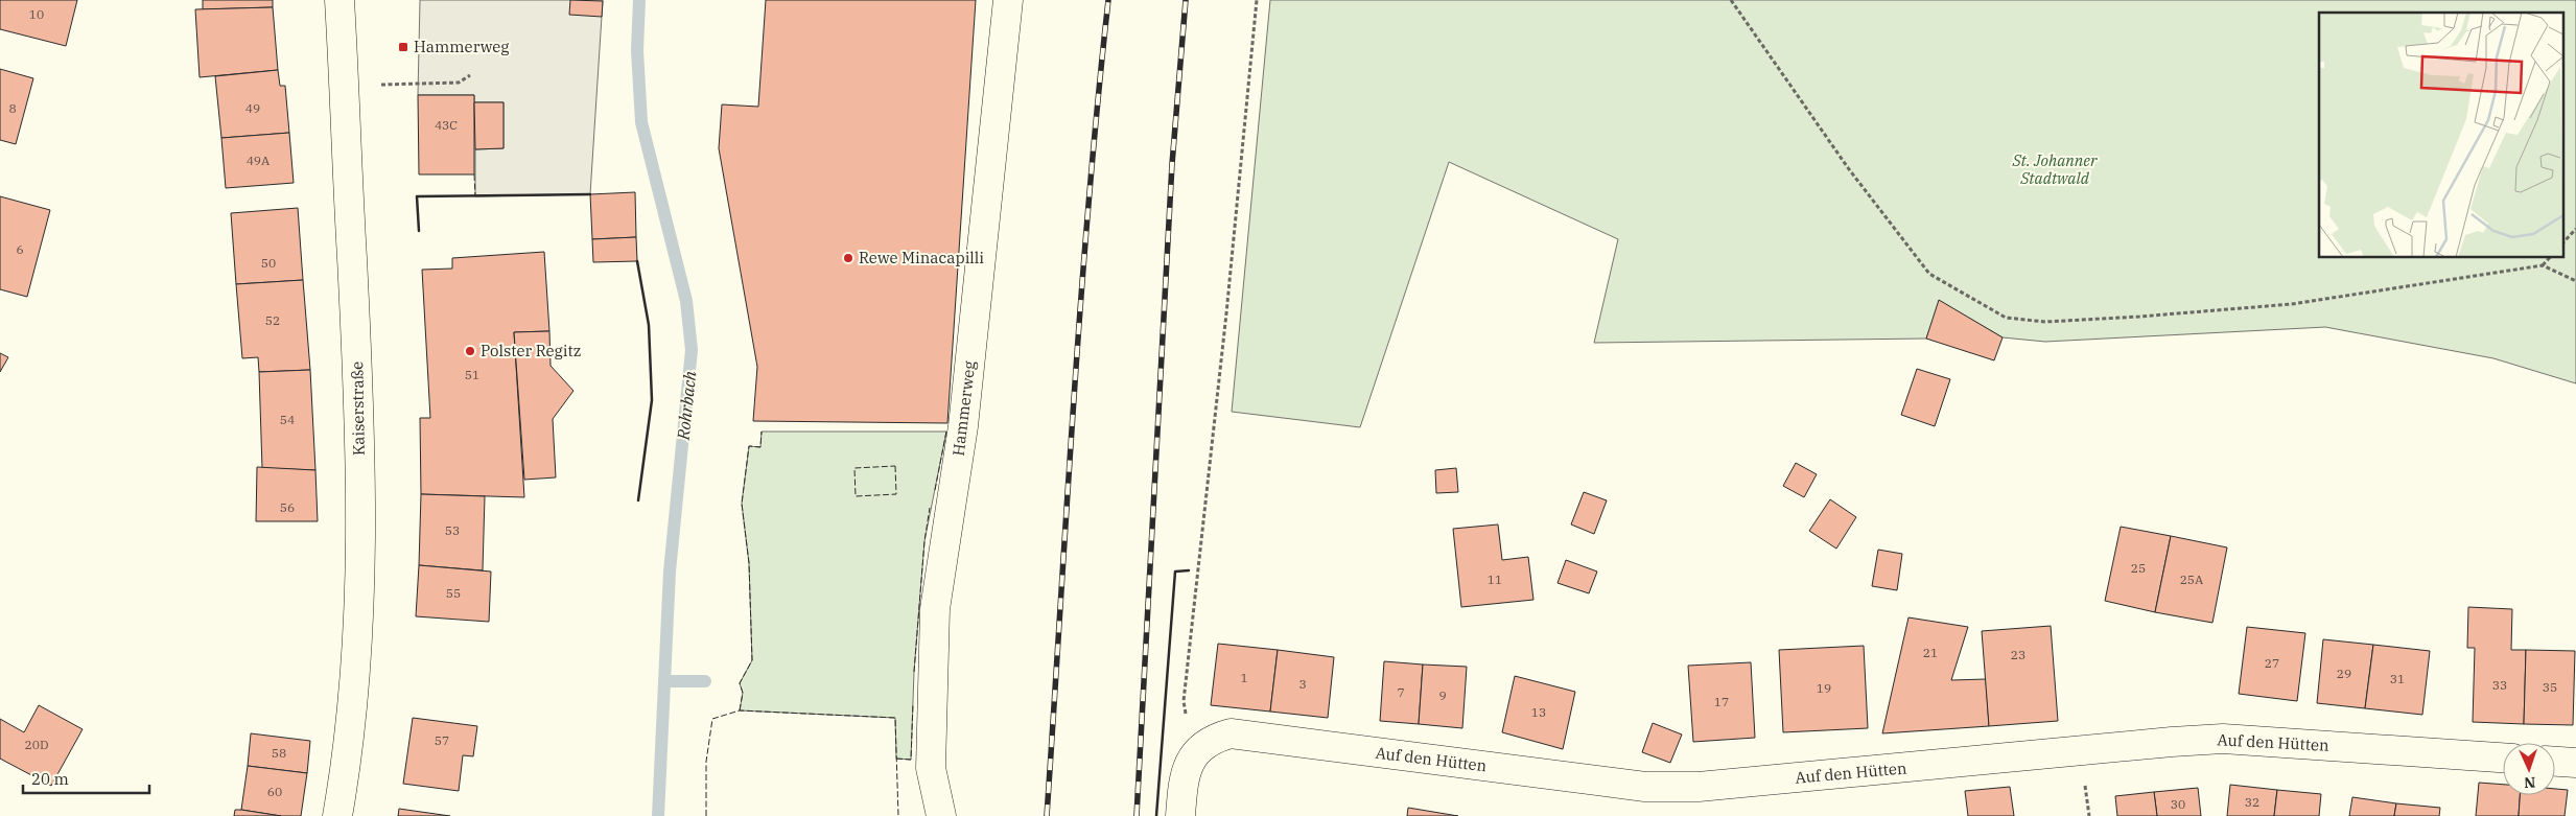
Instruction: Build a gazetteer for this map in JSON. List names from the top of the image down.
{
  "streets": {
    "street": ["Kaiserstraße", "Hammerweg", "Auf den Hütten"]
  },
  "water": ["Rohrbach"],
  "parks": ["St. Johanner Stadtwald"],
  "places": {
    "transit": ["Hammerweg"],
    "other": ["Rewe Minacapilli", "Polster Regitz"]
  },
  "house_numbers": [
    "10",
    "8",
    "49",
    "43C",
    "49A",
    "6",
    "50",
    "52",
    "51",
    "54",
    "56",
    "53",
    "25",
    "11",
    "25A",
    "55",
    "21",
    "23",
    "27",
    "29",
    "1",
    "31",
    "3",
    "33",
    "35",
    "19",
    "7",
    "9",
    "17",
    "13",
    "57",
    "20D",
    "58",
    "60",
    "32",
    "30"
  ],
  "scale_bar": "20 m",
  "north": "bottom"
}
